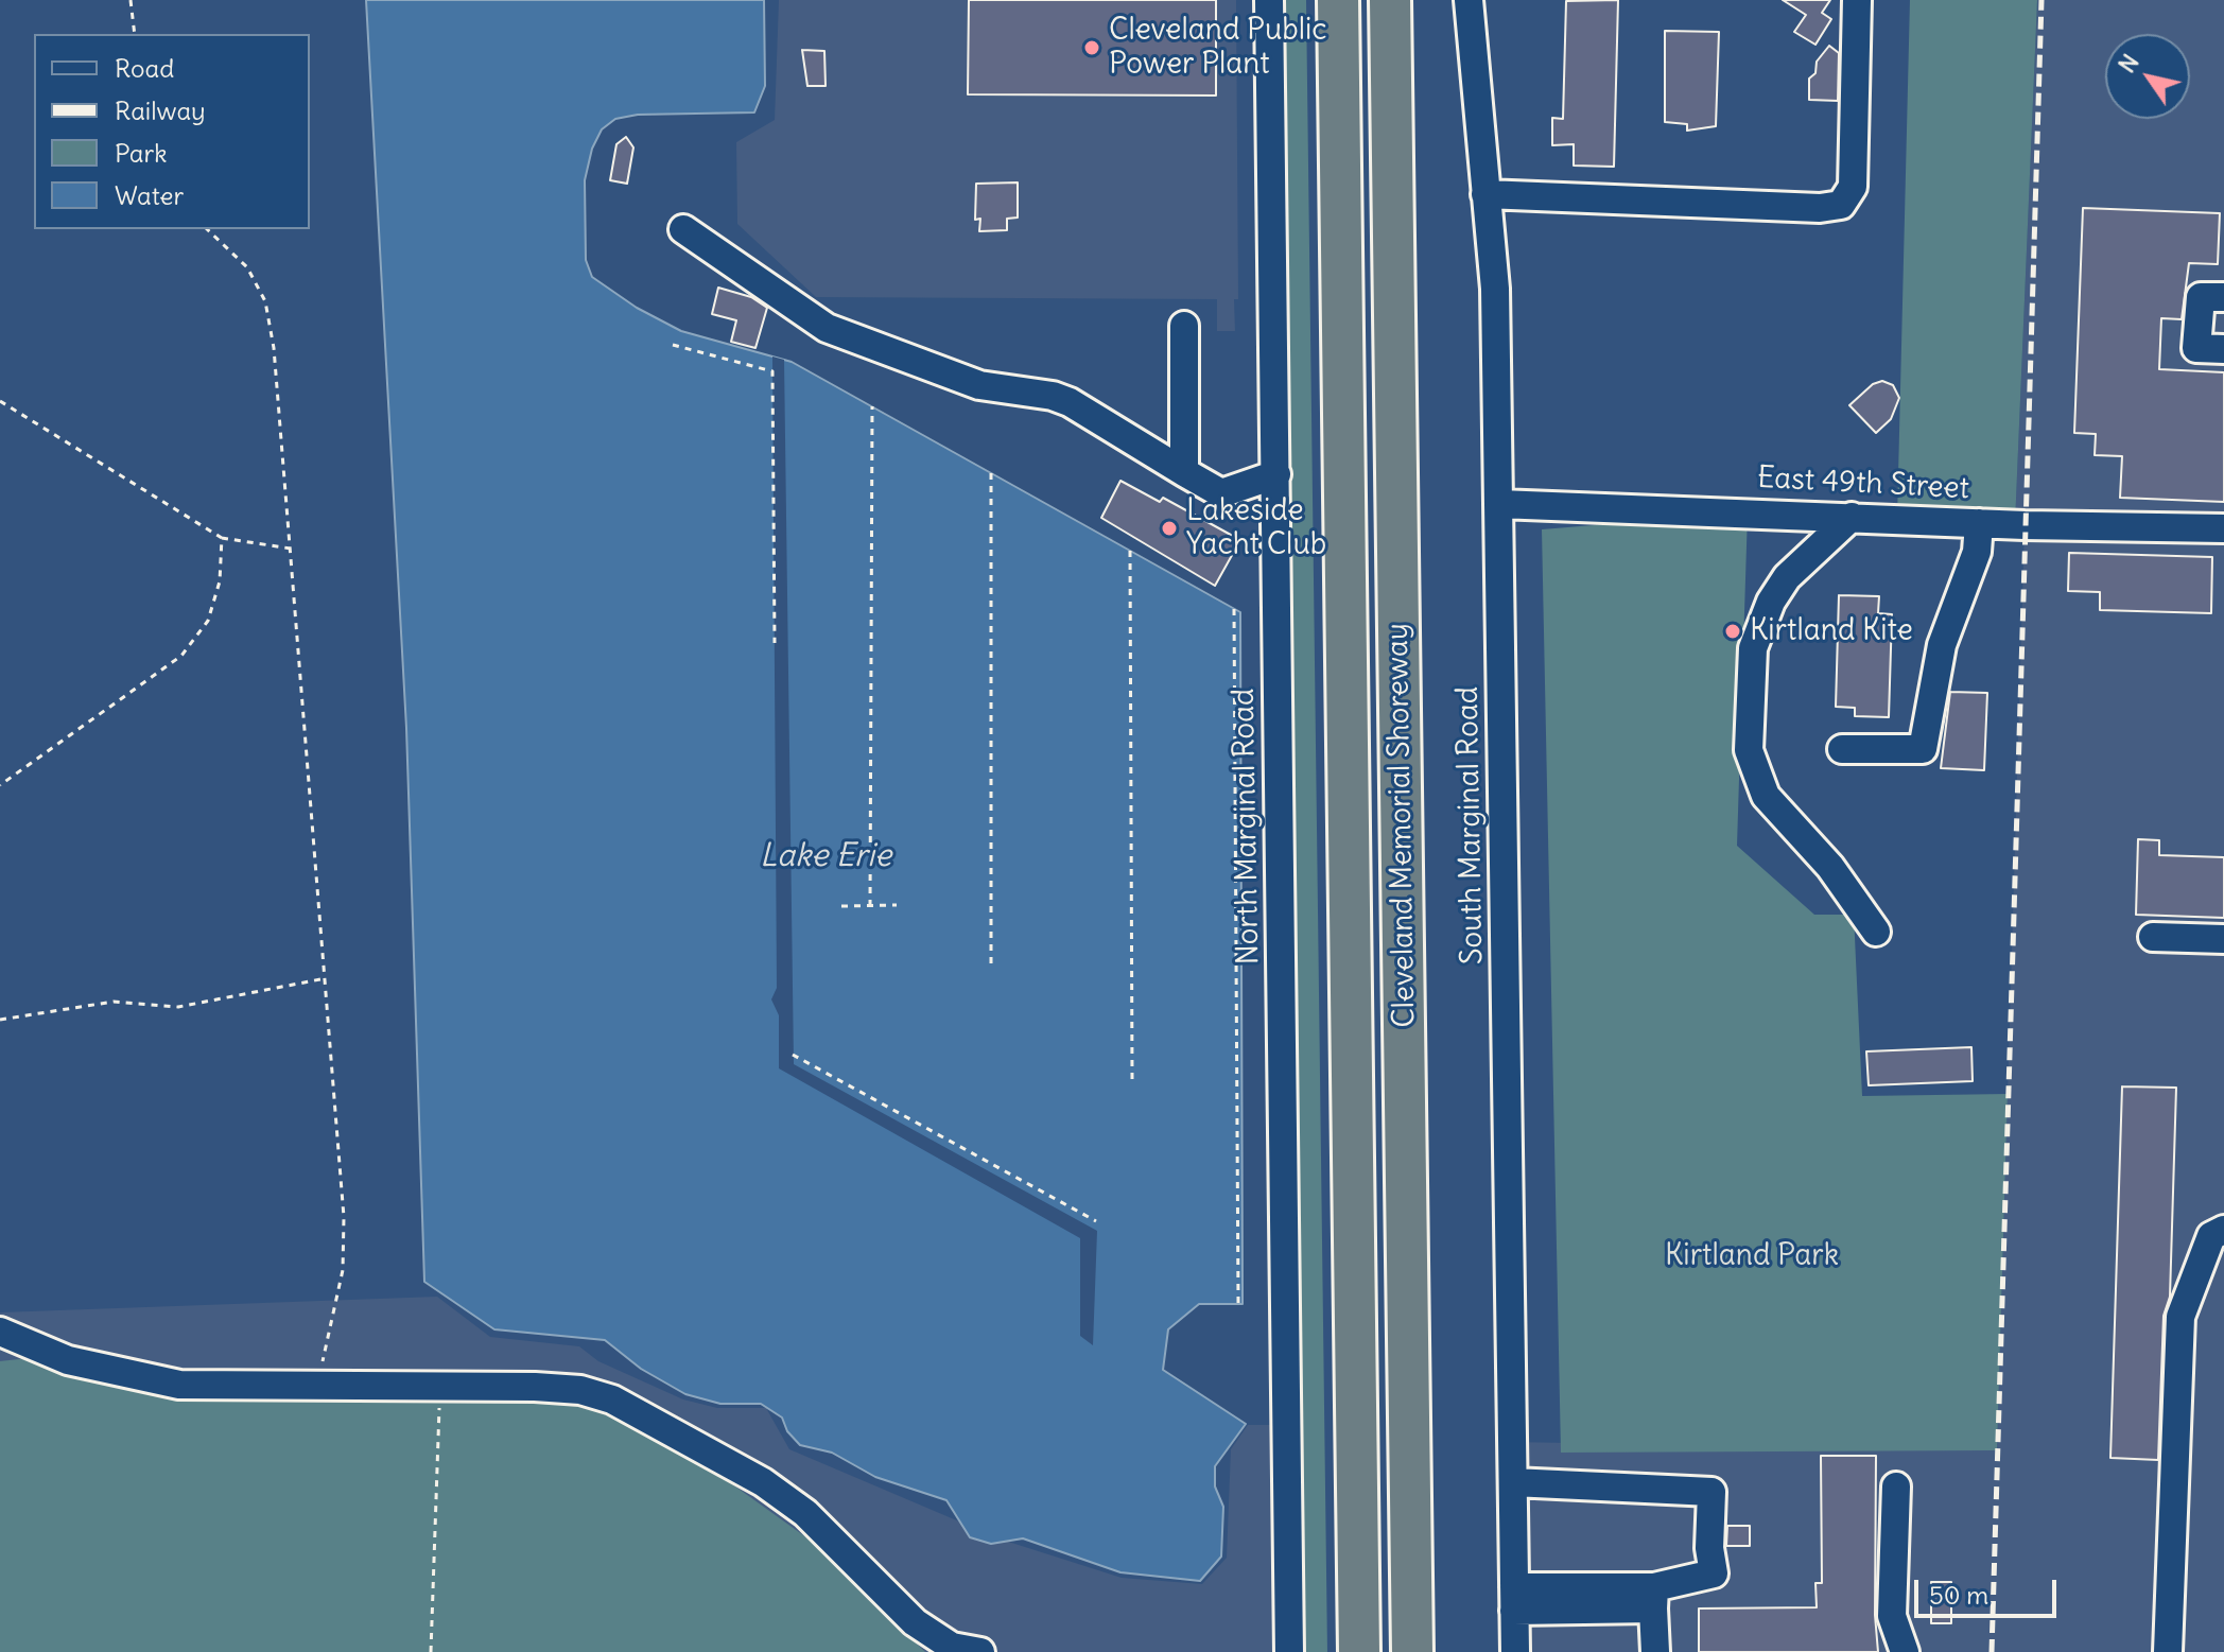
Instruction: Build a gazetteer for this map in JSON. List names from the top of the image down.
{
  "streets": {
    "highway": ["Cleveland Memorial Shoreway"],
    "street": ["East 49th Street", "South Marginal Road", "North Marginal Road"]
  },
  "crossings": [
    ["East 49th Street", "South Marginal Road"]
  ],
  "water": ["Lake Erie"],
  "parks": ["Kirtland Park"],
  "places": ["Cleveland Public Power Plant", "Lakeside Yacht Club", "Kirtland Kite"],
  "legend": [
    "Road",
    "Railway",
    "Park",
    "Water"
  ],
  "scale_bar": "50 m",
  "north": "top left"
}
